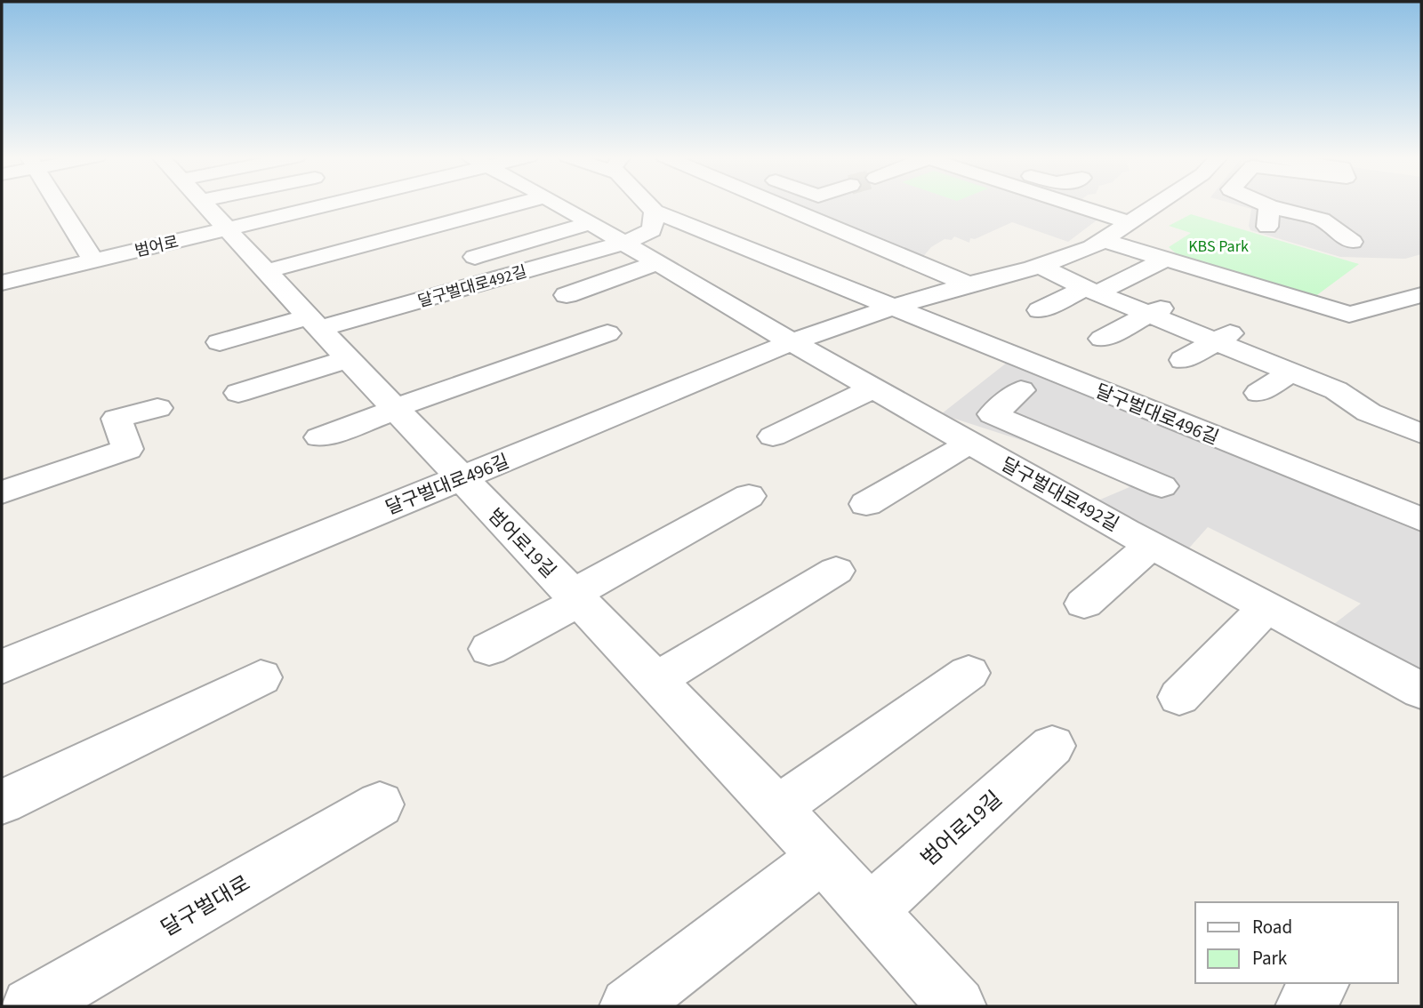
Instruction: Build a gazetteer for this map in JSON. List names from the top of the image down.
{
  "streets": {
    "street": [
      "범어로",
      "달구벌대로492길",
      "달구벌대로496길",
      "범어로19길",
      "달구벌대로"
    ]
  },
  "crossings": [
    ["범어로", "범어로19길"],
    ["달구벌대로492길", "달구벌대로496길"],
    ["달구벌대로492길", "범어로19길"],
    ["달구벌대로496길", "범어로19길"]
  ],
  "parks": ["KBS Park"],
  "legend": ["Road", "Park"]
}
